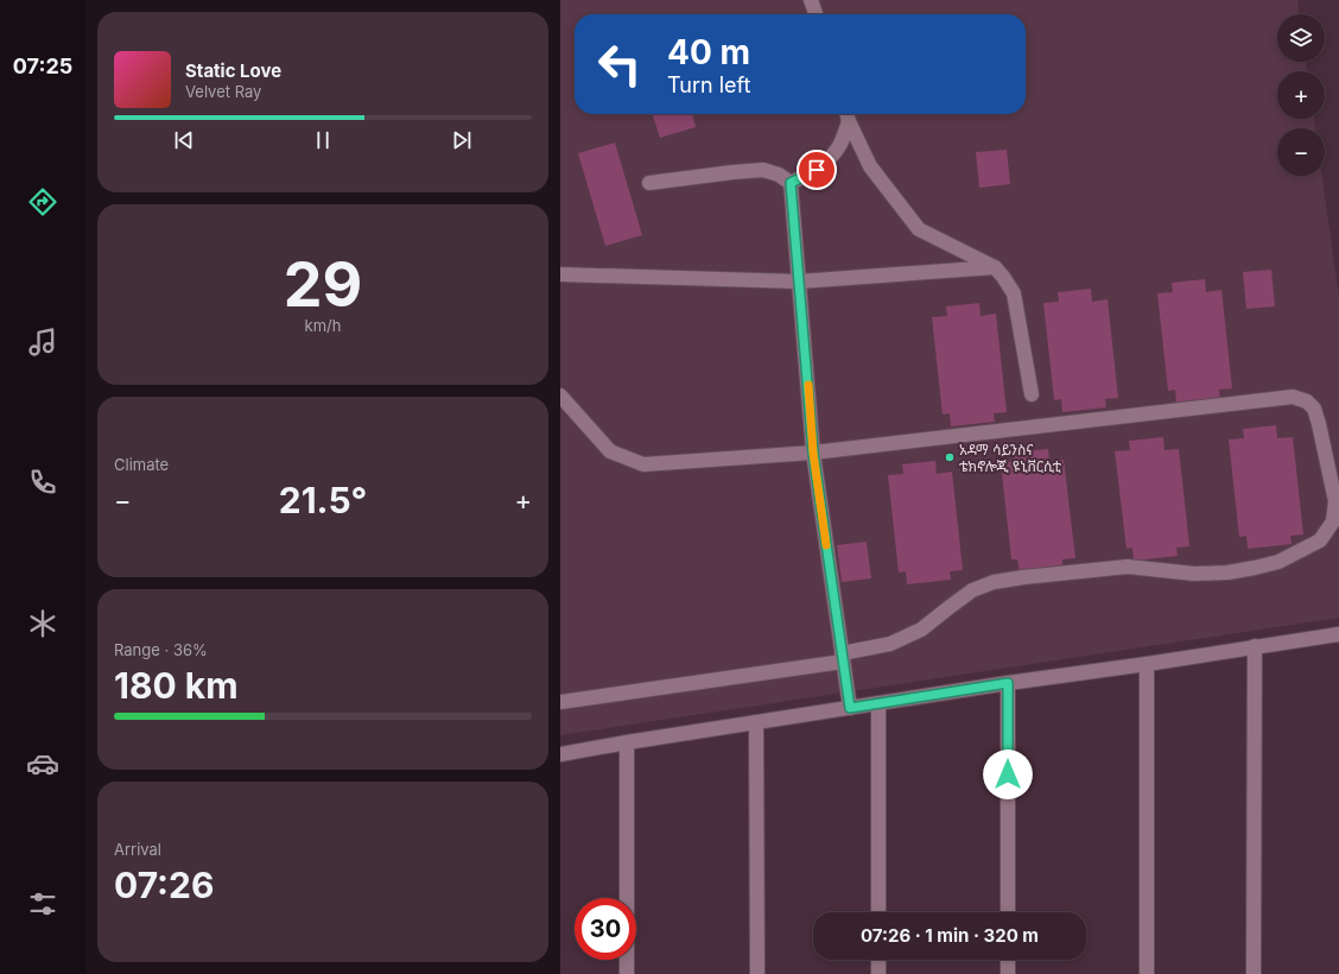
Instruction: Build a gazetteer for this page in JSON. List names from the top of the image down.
{
  "places": ["አዳማ ሳይንስና ቴክኖሎጂ ዩኒቨርሲቲ"],
  "page": {
    "tabs": "07:25",
    "map_buttons": ["+", "−"],
    "turn": ["40 m", "Turn left"],
    "song": ["Static Love", "Velvet Ray"],
    "tile": [
      ["29", "km/h"],
      "Climate",
      ["Range · 36%", "180 km"],
      ["Arrival", "07:26"]
    ],
    "heat": ["−", "21.5°", "+"],
    "limit": "30",
    "trip": "07:26 · 1 min · 320 m"
  }
}
